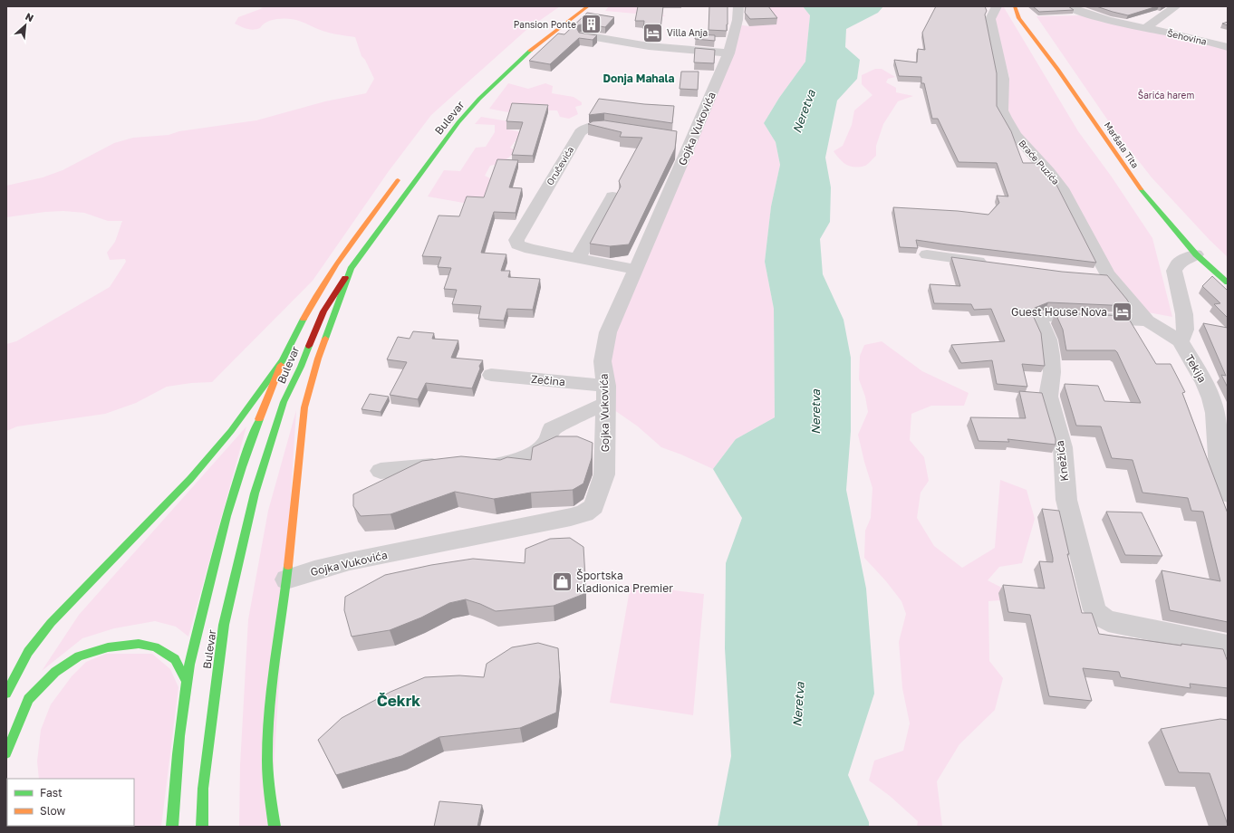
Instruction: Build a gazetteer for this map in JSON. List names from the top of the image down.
{
  "streets": {
    "main road": ["Bulevar", "Maršala Tita"],
    "street": [
      "Šehovina",
      "Gojka Vukovića",
      "Braće Puzića",
      "Oručevića",
      "Tekija",
      "Zečina",
      "Knežića"
    ]
  },
  "crossings": [
    ["Gojka Vukovića", "Oručevića"],
    ["Gojka Vukovića", "Zečina"],
    ["Maršala Tita", "Tekija"],
    ["Braće Puzića", "Knežića"],
    ["Tekija", "Knežića"]
  ],
  "districts": ["Donja Mahala", "Čekrk"],
  "water": ["Neretva"],
  "parks": ["Šarića harem"],
  "places": {
    "building": ["Pansion Ponte"],
    "hotel": ["Villa Anja", "Guest House Nova"],
    "shop": ["Športska kladionica Premier"]
  },
  "legend": ["Fast", "Slow"],
  "north": "top right"
}
